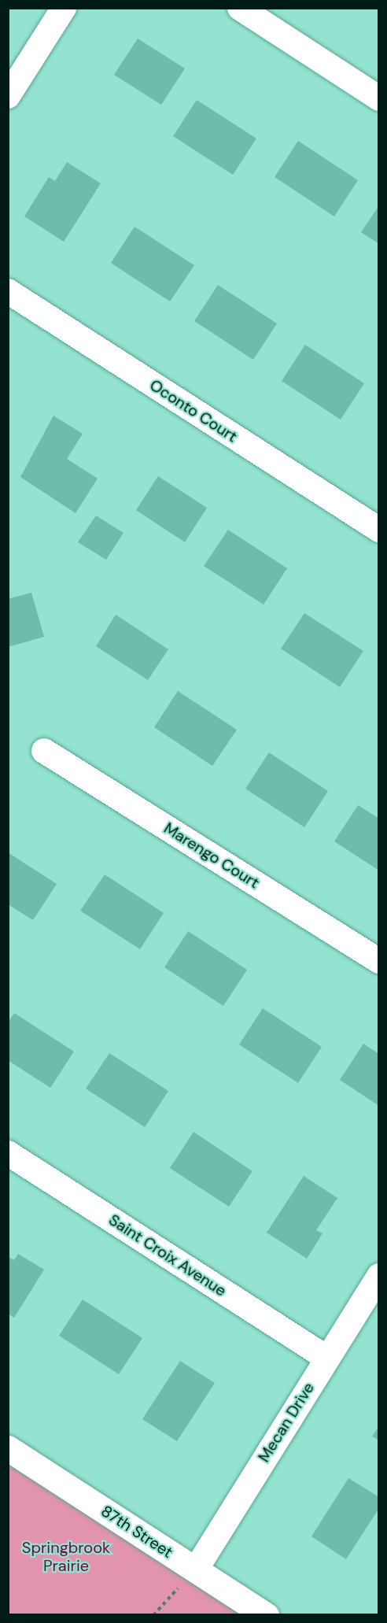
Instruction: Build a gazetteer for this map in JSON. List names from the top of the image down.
{
  "streets": {
    "street": [
      "Oconto Court",
      "Marengo Court",
      "Saint Croix Avenue",
      "Mecan Drive",
      "87th Street"
    ]
  },
  "crossings": [
    ["Saint Croix Avenue", "Mecan Drive"],
    ["Mecan Drive", "87th Street"]
  ],
  "parks": ["Springbrook Prairie"]
}
